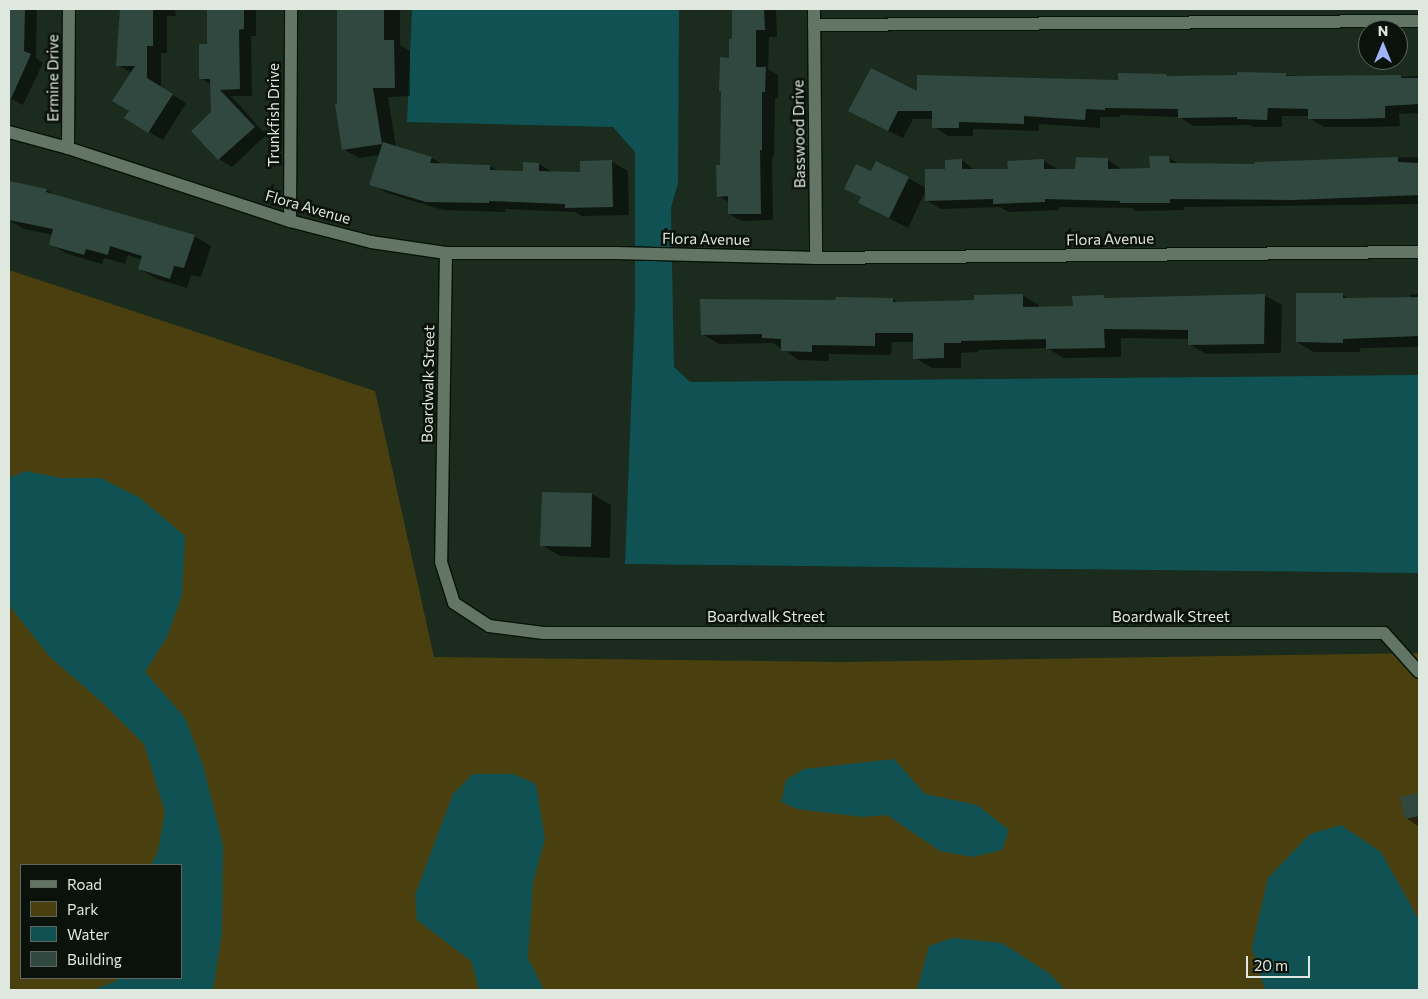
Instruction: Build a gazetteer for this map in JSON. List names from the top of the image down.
{
  "streets": {
    "street": [
      "Ermine Drive",
      "Trunkfish Drive",
      "Basswood Drive",
      "Flora Avenue",
      "Boardwalk Street"
    ]
  },
  "crossings": [
    ["Ermine Drive", "Flora Avenue"],
    ["Trunkfish Drive", "Flora Avenue"],
    ["Basswood Drive", "Flora Avenue"],
    ["Flora Avenue", "Boardwalk Street"]
  ],
  "legend": [
    "Road",
    "Park",
    "Water",
    "Building"
  ],
  "scale_bar": "20 m",
  "north": "top"
}
